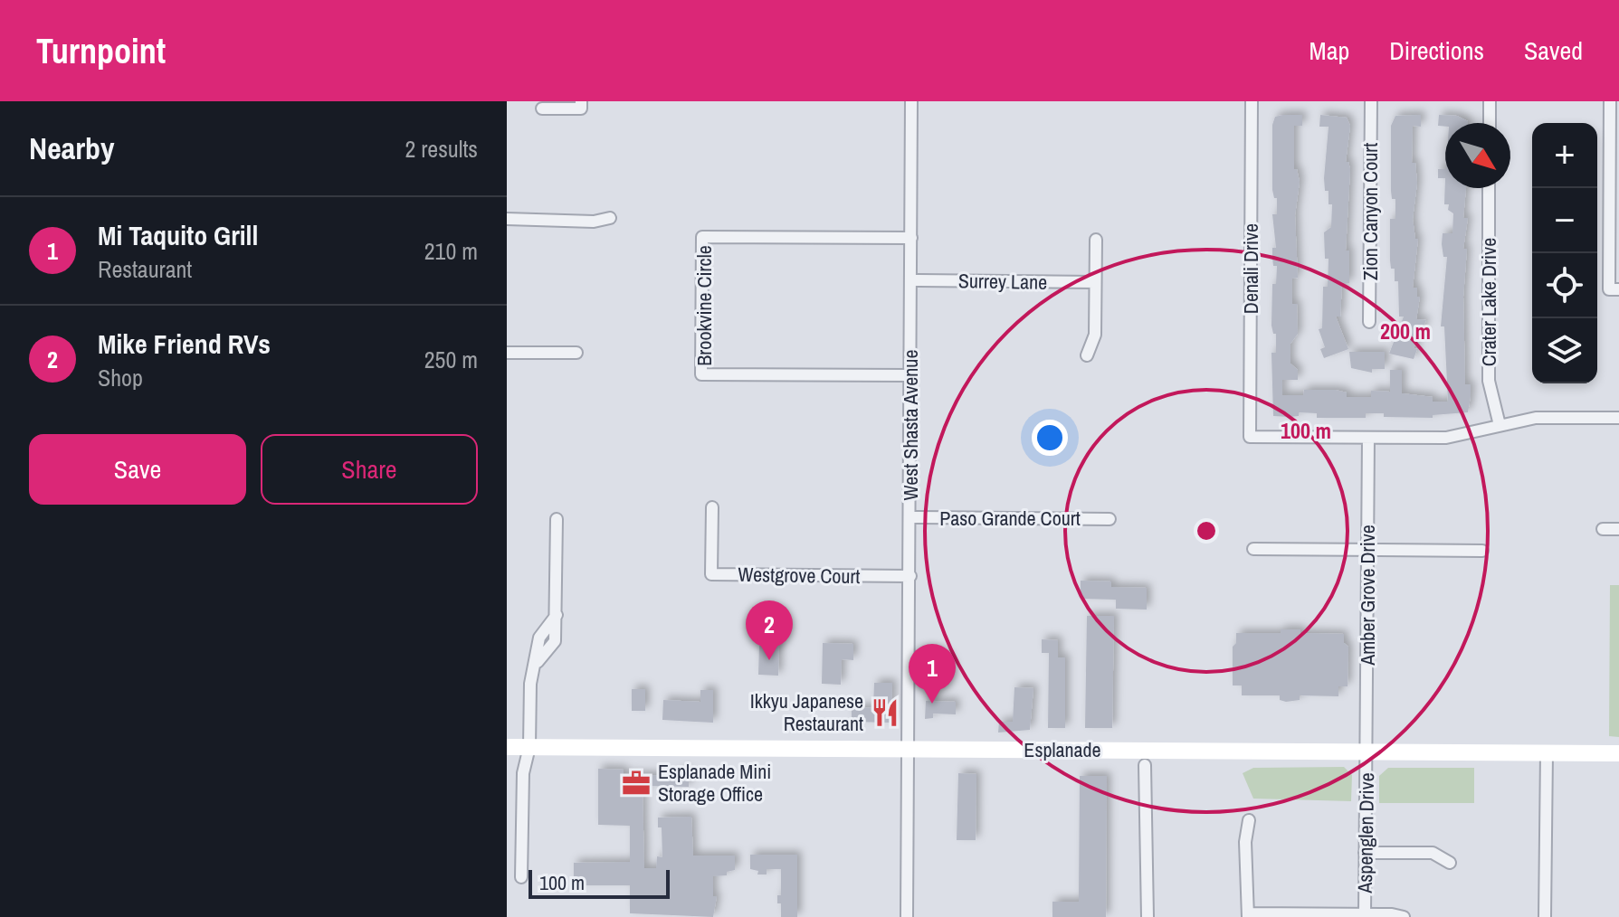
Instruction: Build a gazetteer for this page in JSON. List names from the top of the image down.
{
  "streets": {
    "main road": ["Esplanade"],
    "street": [
      "Zion Canyon Court",
      "Denali Drive",
      "Surrey Lane",
      "Crater Lake Drive",
      "Brookvine Circle",
      "West Shasta Avenue",
      "Paso Grande Court",
      "Westgrove Court",
      "Amber Grove Drive",
      "Aspenglen Drive"
    ]
  },
  "crossings": [
    ["Denali Drive", "Amber Grove Drive"],
    ["Surrey Lane", "West Shasta Avenue"],
    ["Brookvine Circle", "West Shasta Avenue"],
    ["West Shasta Avenue", "Paso Grande Court"],
    ["West Shasta Avenue", "Westgrove Court"],
    ["West Shasta Avenue", "Esplanade"],
    ["Amber Grove Drive", "Esplanade"],
    ["Amber Grove Drive", "Aspenglen Drive"],
    ["Esplanade", "Aspenglen Drive"]
  ],
  "places": {
    "restaurant": ["Ikkyu Japanese Restaurant"],
    "office": ["Esplanade Mini Storage Office"]
  },
  "scale_bar": "100 m",
  "north": "bottom right",
  "page": {
    "header": "Turnpoint",
    "nav": ["Map", "Directions", "Saved"],
    "heading": ["Nearby", "2 results"],
    "map_buttons": ["+", "−"],
    "list": [
      {
        "mark": "1",
        "name": "Mi Taquito Grill",
        "note": "Restaurant",
        "value": "210 m"
      },
      {
        "mark": "2",
        "name": "Mike Friend RVs",
        "note": "Shop",
        "value": "250 m"
      }
    ],
    "buttons": ["Save", "Share"],
    "pins": ["2", "1"],
    "scale": "100 m"
  },
  "rings": ["200 m", "100 m"]
}
